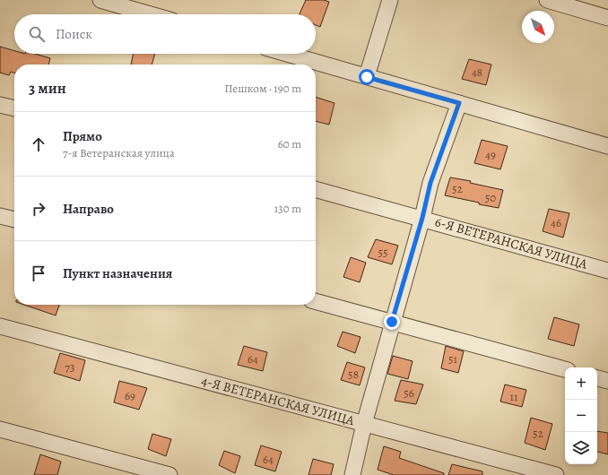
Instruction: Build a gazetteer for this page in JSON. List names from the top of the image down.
{
  "streets": {
    "street": ["6-Я ВЕТЕРАНСКАЯ УЛИЦА", "4-Я ВЕТЕРАНСКАЯ УЛИЦА"]
  },
  "house_numbers": [
    "48",
    "49",
    "52",
    "50",
    "46",
    "55",
    "64",
    "51",
    "73",
    "58",
    "56",
    "69",
    "11",
    "52",
    "64"
  ],
  "north": "bottom right",
  "page": {
    "search": "Поиск",
    "heading": ["3 мин", "Пешком · 190 m"],
    "list": [
      ["Прямо", "7-я Ветеранская улица", "60 m"],
      ["Направо", "130 m"],
      "Пункт назначения"
    ],
    "map_buttons": ["+", "−"]
  }
}
